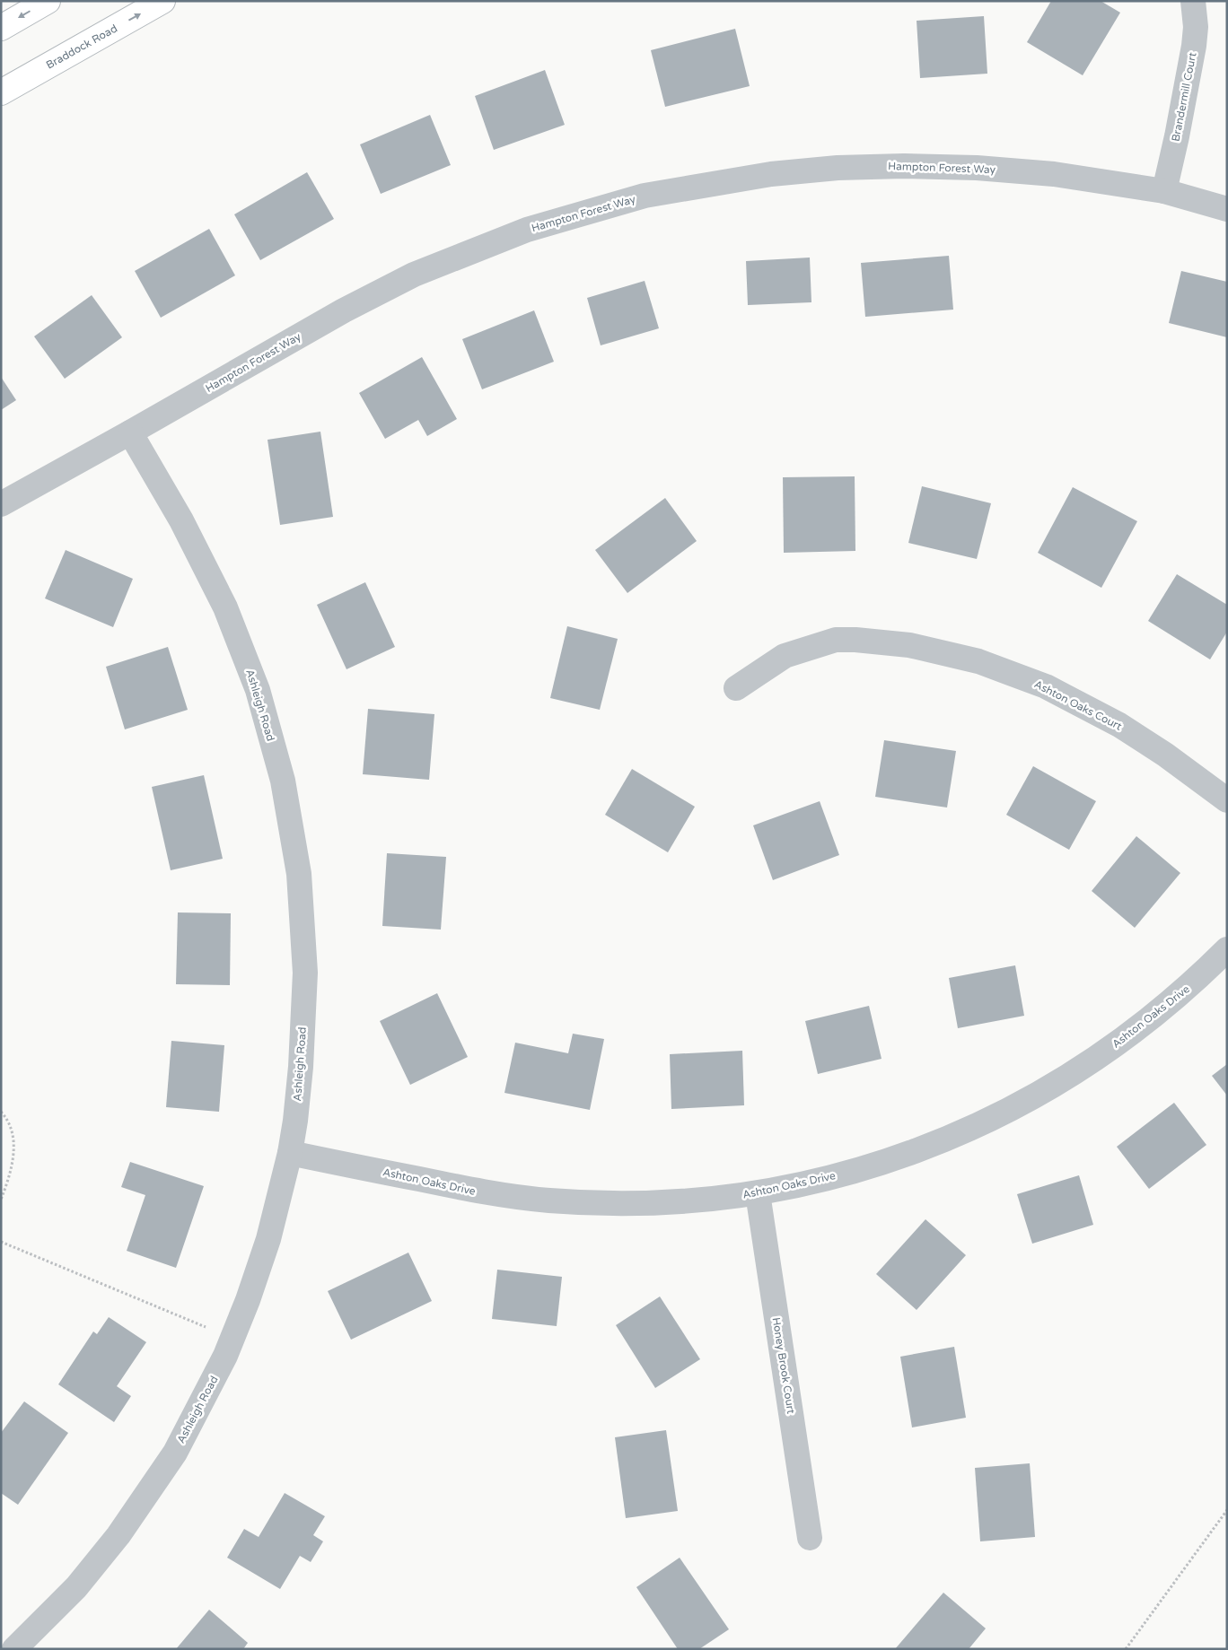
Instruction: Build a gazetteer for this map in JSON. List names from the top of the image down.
{
  "streets": {
    "main road": ["Braddock Road"],
    "street": [
      "Brandermill Court",
      "Hampton Forest Way",
      "Ashleigh Road",
      "Ashton Oaks Court",
      "Ashton Oaks Drive",
      "Honey Brook Court"
    ]
  },
  "crossings": [
    ["Brandermill Court", "Hampton Forest Way"],
    ["Hampton Forest Way", "Ashleigh Road"],
    ["Ashleigh Road", "Ashton Oaks Drive"],
    ["Ashton Oaks Drive", "Honey Brook Court"]
  ],
  "one_way": ["Braddock Road"]
}
